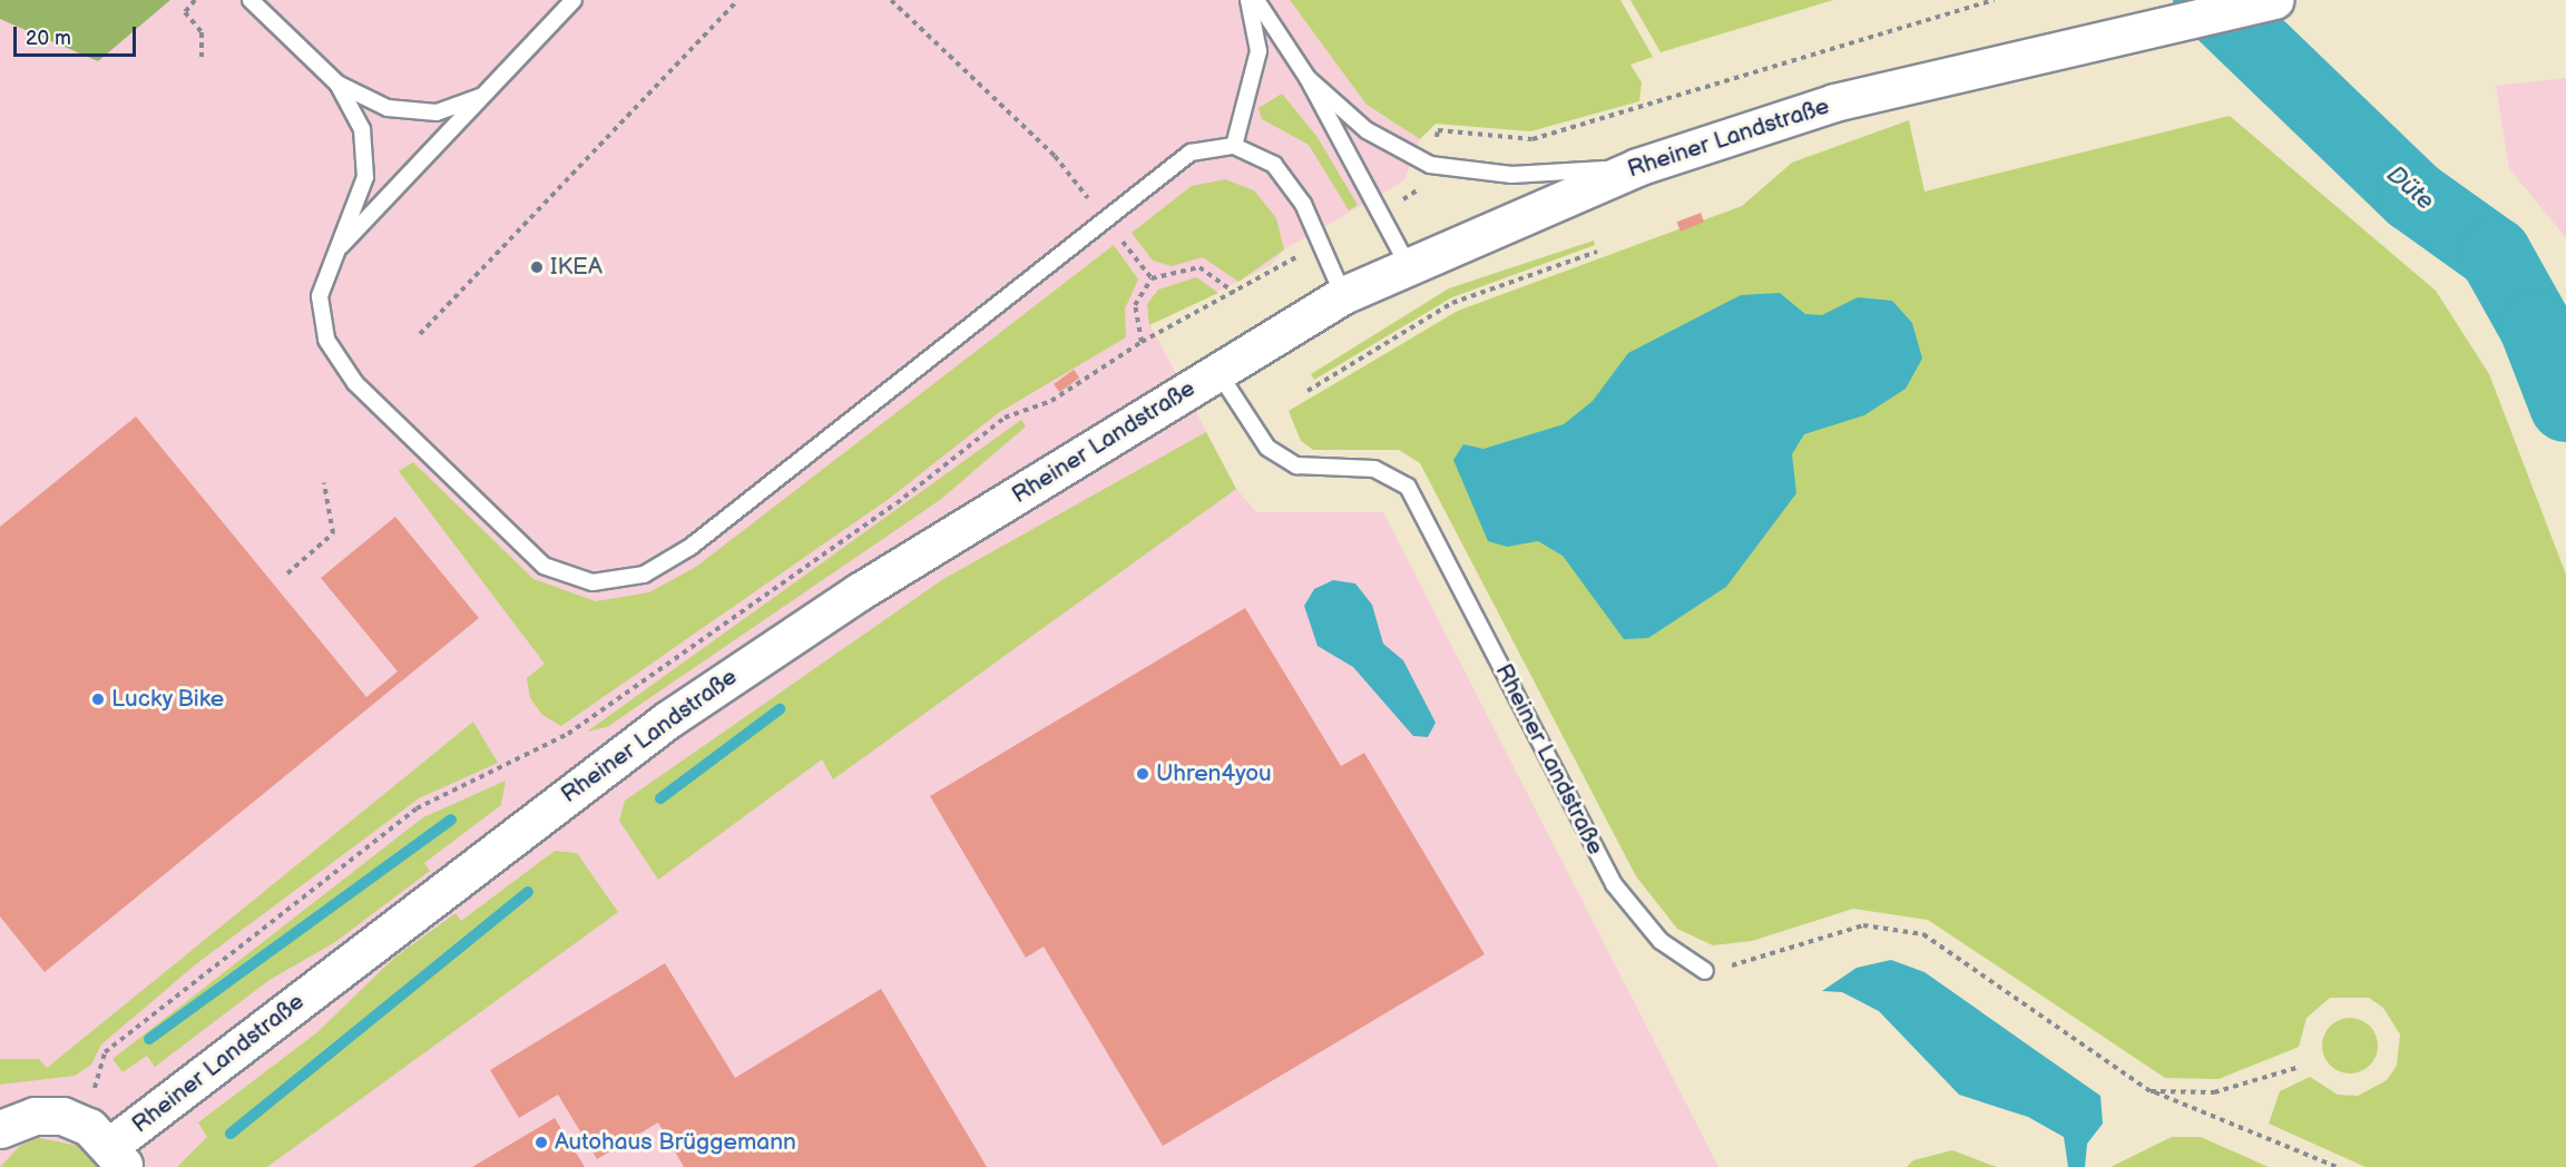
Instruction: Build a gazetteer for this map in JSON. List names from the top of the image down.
{
  "streets": {
    "street": ["Rheiner Landstraße"]
  },
  "water": ["Düte"],
  "places": [
    "IKEA",
    "Lucky Bike",
    "Uhren4you",
    "Autohaus Brüggemann"
  ],
  "scale_bar": "20 m"
}
